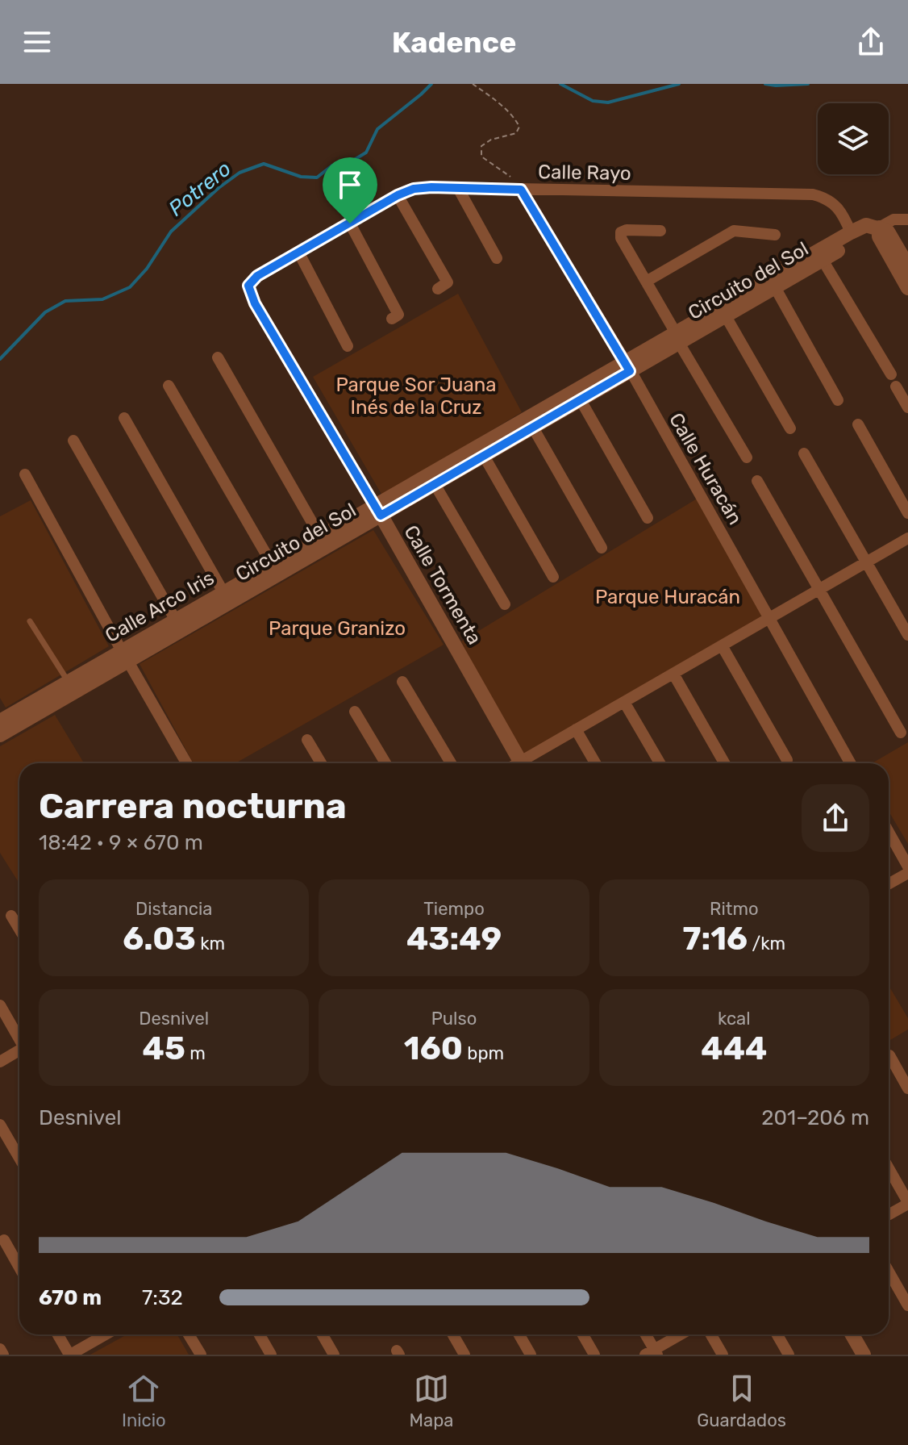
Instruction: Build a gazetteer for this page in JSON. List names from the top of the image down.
{
  "streets": {
    "street": [
      "Calle Rayo",
      "Circuito del Sol",
      "Calle Huracán",
      "Calle Tormenta",
      "Calle Arco Iris"
    ]
  },
  "crossings": [
    ["Calle Rayo", "Calle Huracán"],
    ["Calle Rayo", "Calle Tormenta"],
    ["Calle Rayo", "Calle Arco Iris"],
    ["Circuito del Sol", "Calle Huracán"],
    ["Circuito del Sol", "Calle Tormenta"],
    ["Circuito del Sol", "Calle Arco Iris"],
    ["Calle Huracán", "Calle Arco Iris"],
    ["Calle Tormenta", "Calle Arco Iris"]
  ],
  "water": ["Potrero"],
  "parks": ["Parque Sor Juana Inés de la Cruz", "Parque Huracán", "Parque Granizo"],
  "page": {
    "header": "Kadence",
    "heading": ["Carrera nocturna", "18:42 · 9 × 670 m"],
    "stats": [
      ["Distancia", "6.03 km"],
      ["Tiempo", "43:49"],
      ["Ritmo", "7:16 /km"],
      ["Desnivel", "45 m"],
      ["Pulso", "160 bpm"],
      ["kcal", "444"]
    ],
    "chart": ["Desnivel", "201–206 m"],
    "list": [
      {
        "name": "670 m",
        "note": "7:32"
      }
    ],
    "tabs": ["Inicio", "Mapa", "Guardados"]
  }
}
